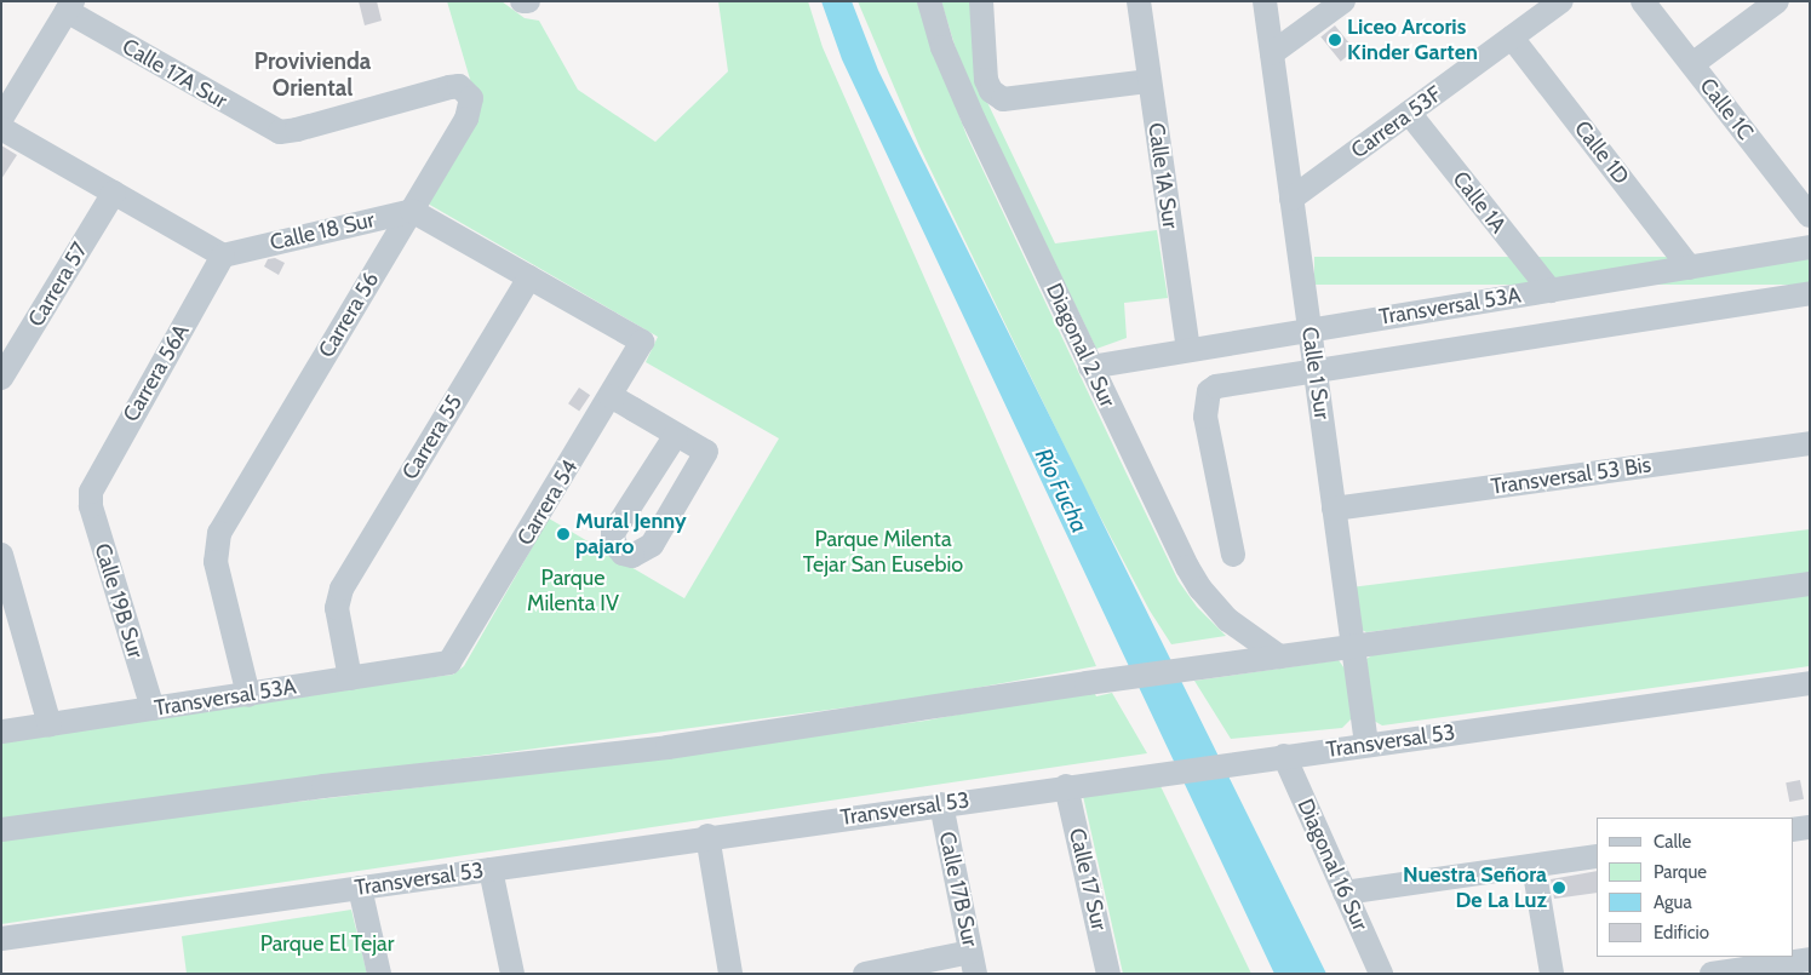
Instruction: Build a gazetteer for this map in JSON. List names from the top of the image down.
{
  "streets": {
    "street": [
      "Calle 17A Sur",
      "Calle 1C",
      "Carrera 53F",
      "Calle 1D",
      "Calle 1A Sur",
      "Calle 1A",
      "Calle 18 Sur",
      "Carrera 57",
      "Transversal 53A",
      "Carrera 56",
      "Diagonal 2 Sur",
      "Carrera 56A",
      "Calle 1 Sur",
      "Carrera 55",
      "Transversal 53 Bis",
      "Carrera 54",
      "Calle 19B Sur",
      "Transversal 53",
      "Diagonal 16 Sur",
      "Calle 17 Sur",
      "Calle 17B Sur"
    ]
  },
  "crossings": [
    ["Calle 17A Sur", "Carrera 56"],
    ["Carrera 53F", "Calle 1D"],
    ["Carrera 53F", "Calle 1A"],
    ["Carrera 53F", "Calle 1 Sur"],
    ["Calle 1D", "Transversal 53A"],
    ["Calle 1A Sur", "Transversal 53A"],
    ["Calle 1A", "Transversal 53A"],
    ["Calle 18 Sur", "Carrera 56"],
    ["Calle 18 Sur", "Carrera 56A"],
    ["Transversal 53A", "Carrera 56"],
    ["Transversal 53A", "Diagonal 2 Sur"],
    ["Transversal 53A", "Calle 1 Sur"],
    ["Transversal 53A", "Carrera 55"],
    ["Transversal 53A", "Carrera 54"],
    ["Transversal 53A", "Calle 19B Sur"],
    ["Carrera 56A", "Calle 19B Sur"],
    ["Calle 1 Sur", "Transversal 53 Bis"],
    ["Calle 1 Sur", "Transversal 53"],
    ["Carrera 55", "Carrera 54"],
    ["Transversal 53", "Diagonal 16 Sur"],
    ["Transversal 53", "Calle 17 Sur"],
    ["Transversal 53", "Calle 17B Sur"]
  ],
  "districts": ["Provivienda Oriental"],
  "water": ["Río Fucha"],
  "parks": ["Parque Milenta Tejar San Eusebio", "Parque Milenta IV", "Parque El Tejar"],
  "places": ["Liceo Arcoris Kinder Garten", "Mural Jenny pajaro", "Nuestra Señora De La Luz"],
  "legend": [
    "Calle",
    "Parque",
    "Agua",
    "Edificio"
  ]
}
